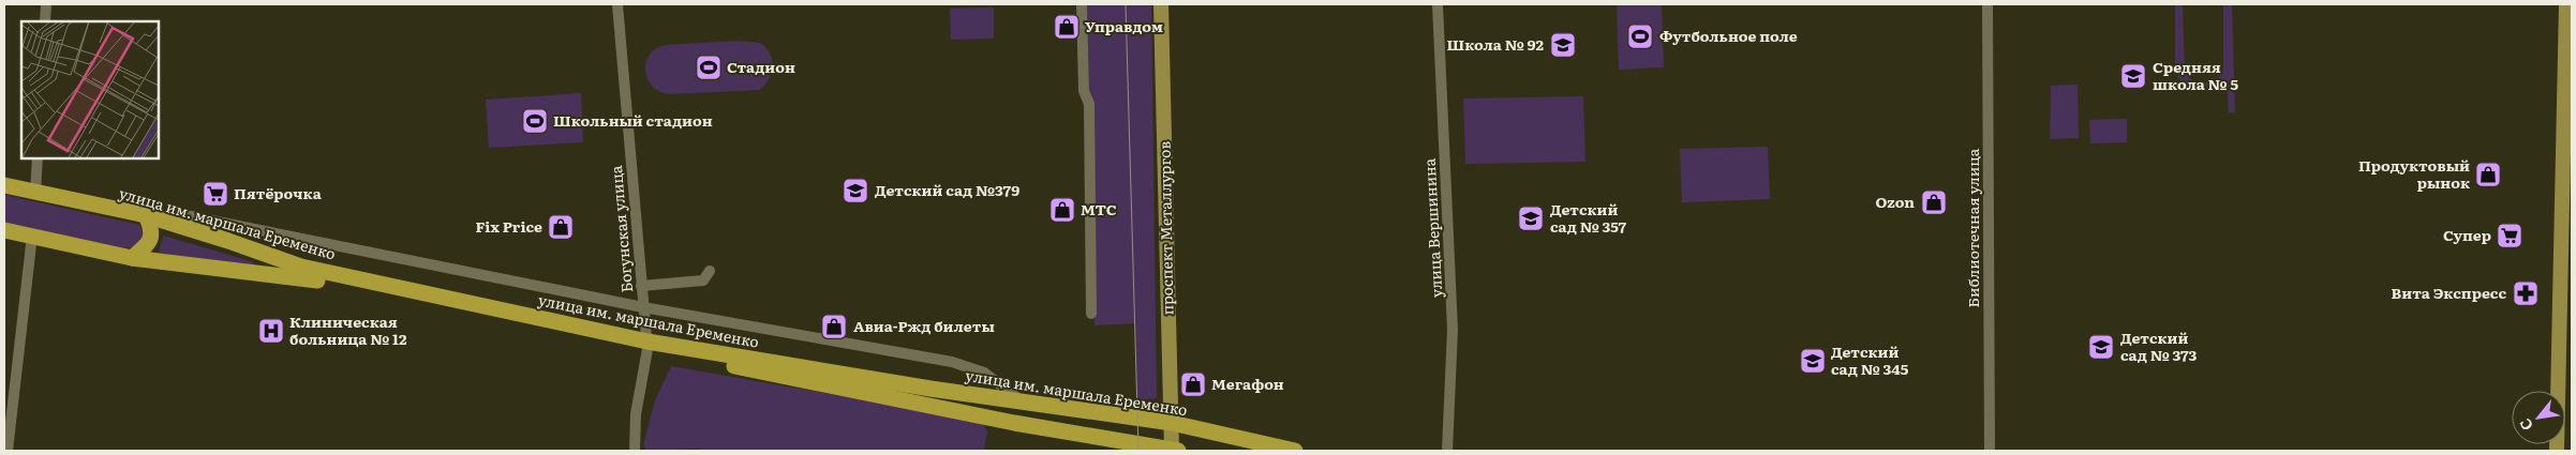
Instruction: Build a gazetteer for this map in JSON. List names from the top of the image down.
{
  "streets": {
    "highway": ["улица им. маршала Еременко"],
    "main road": ["проспект Металлургов"],
    "street": ["улица Вершинина", "Библиотечная улица", "Богунская улица"]
  },
  "crossings": [
    ["улица им. маршала Еременко", "проспект Металлургов"],
    ["улица им. маршала Еременко", "Богунская улица"]
  ],
  "places": {
    "shop": [
      "Управдом",
      "Продуктовый рынок",
      "Ozon",
      "МТС",
      "Fix Price",
      "Авиа-Ржд билеты",
      "Мегафон"
    ],
    "sports": ["Футбольное поле", "Стадион", "Школьный стадион"],
    "school or university": [
      "Школа № 92",
      "Средняя школа № 5",
      "Детский сад №379",
      "Детский сад № 357",
      "Детский сад № 373",
      "Детский сад № 345"
    ],
    "supermarket": ["Пятёрочка", "Супер"],
    "pharmacy": ["Вита Экспресс"],
    "hospital": ["Клиническая больница № 12"]
  },
  "north": "bottom left"
}
